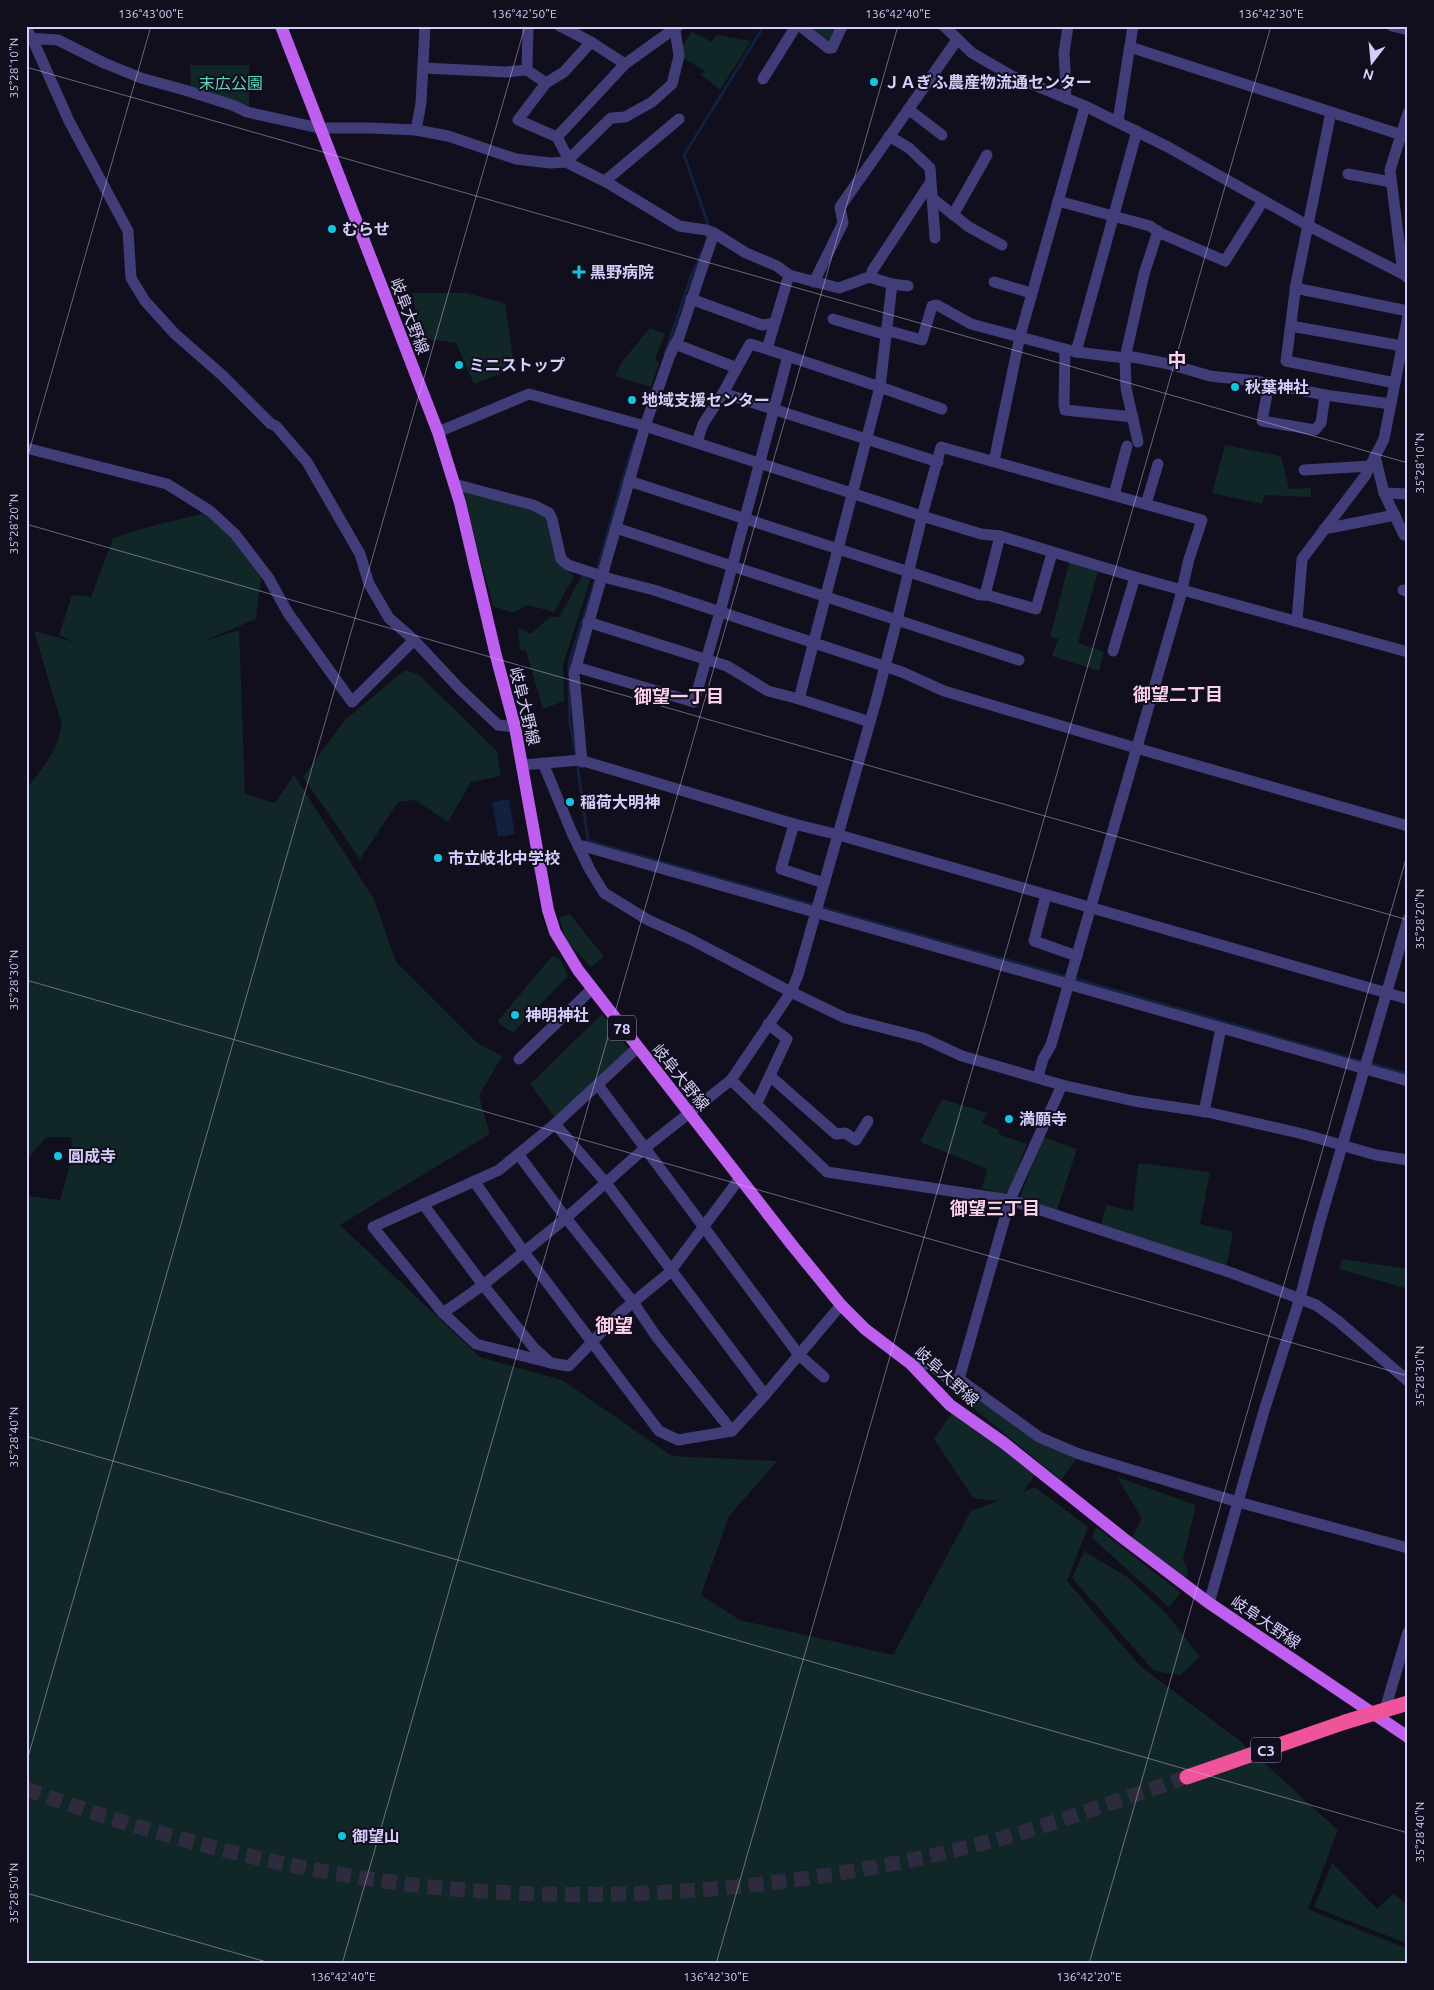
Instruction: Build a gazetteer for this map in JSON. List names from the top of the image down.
{
  "streets": {
    "highway": ["C3"],
    "main road": ["岐阜大野線", "78"]
  },
  "districts": [
    "中",
    "御望二丁目",
    "御望一丁目",
    "御望三丁目",
    "御望"
  ],
  "parks": ["末広公園"],
  "places": {
    "other": [
      "ＪＡぎふ農産物流通センター",
      "むらせ",
      "ミニストップ",
      "秋葉神社",
      "地域支援センター",
      "稲荷大明神",
      "市立岐北中学校",
      "神明神社",
      "満願寺",
      "圓成寺",
      "御望山"
    ],
    "health": ["黒野病院"]
  },
  "north": "bottom",
  "coordinates": [
    "136°43'00\"E",
    "136°42'50\"E",
    "136°42'40\"E",
    "136°42'30\"E",
    "35°28'10\"N",
    "35°28'20\"N",
    "35°28'30\"N",
    "35°28'40\"N",
    "35°28'50\"N",
    "136°42'20\"E"
  ]
}
